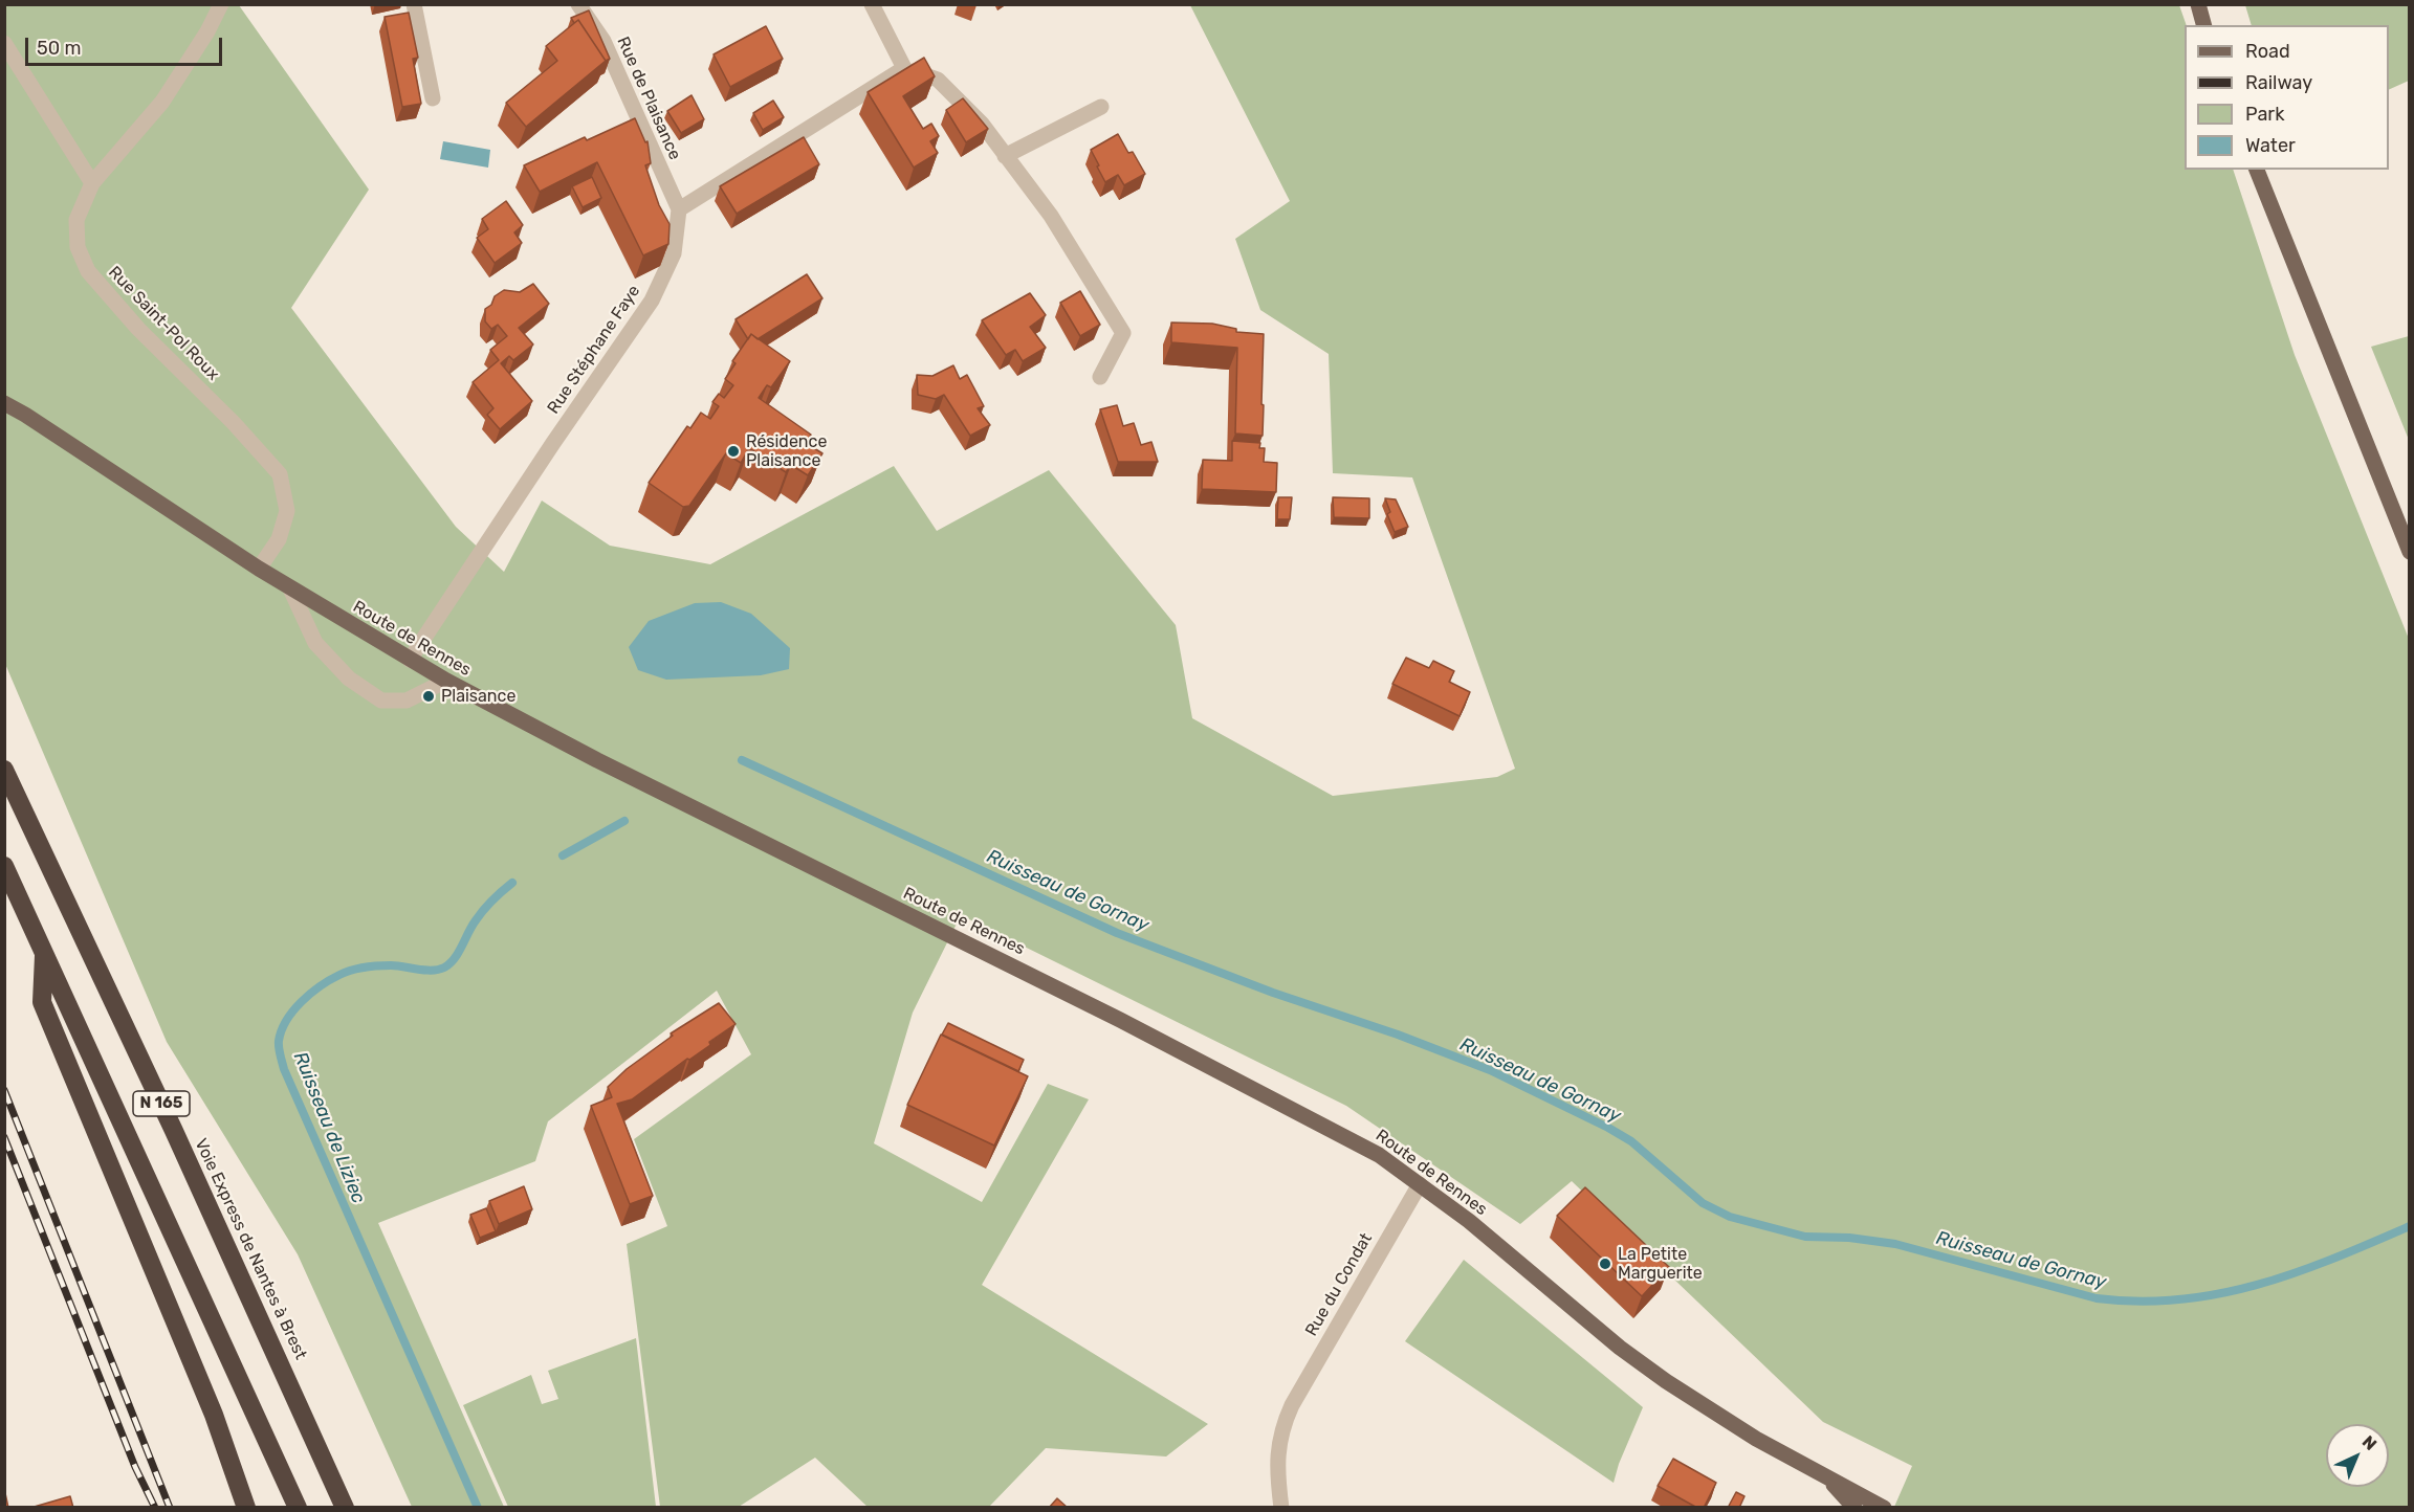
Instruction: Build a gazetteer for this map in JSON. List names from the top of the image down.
{
  "streets": {
    "highway": ["N 165", "Voie Express de Nantes à Brest"],
    "main road": ["Route de Rennes"],
    "street": [
      "Rue de Plaisance",
      "Rue Saint-Pol Roux",
      "Rue Stéphane Faye",
      "Rue du Condat"
    ]
  },
  "crossings": [
    ["Rue de Plaisance", "Rue Stéphane Faye"],
    ["Rue Saint-Pol Roux", "Route de Rennes"],
    ["Rue Stéphane Faye", "Route de Rennes"],
    ["Route de Rennes", "Rue du Condat"]
  ],
  "water": ["Ruisseau de Gornay", "Ruisseau de Liziec"],
  "places": ["Résidence Plaisance", "Plaisance", "La Petite Marguerite"],
  "legend": [
    "Road",
    "Railway",
    "Park",
    "Water"
  ],
  "scale_bar": "50 m",
  "north": "top right"
}
